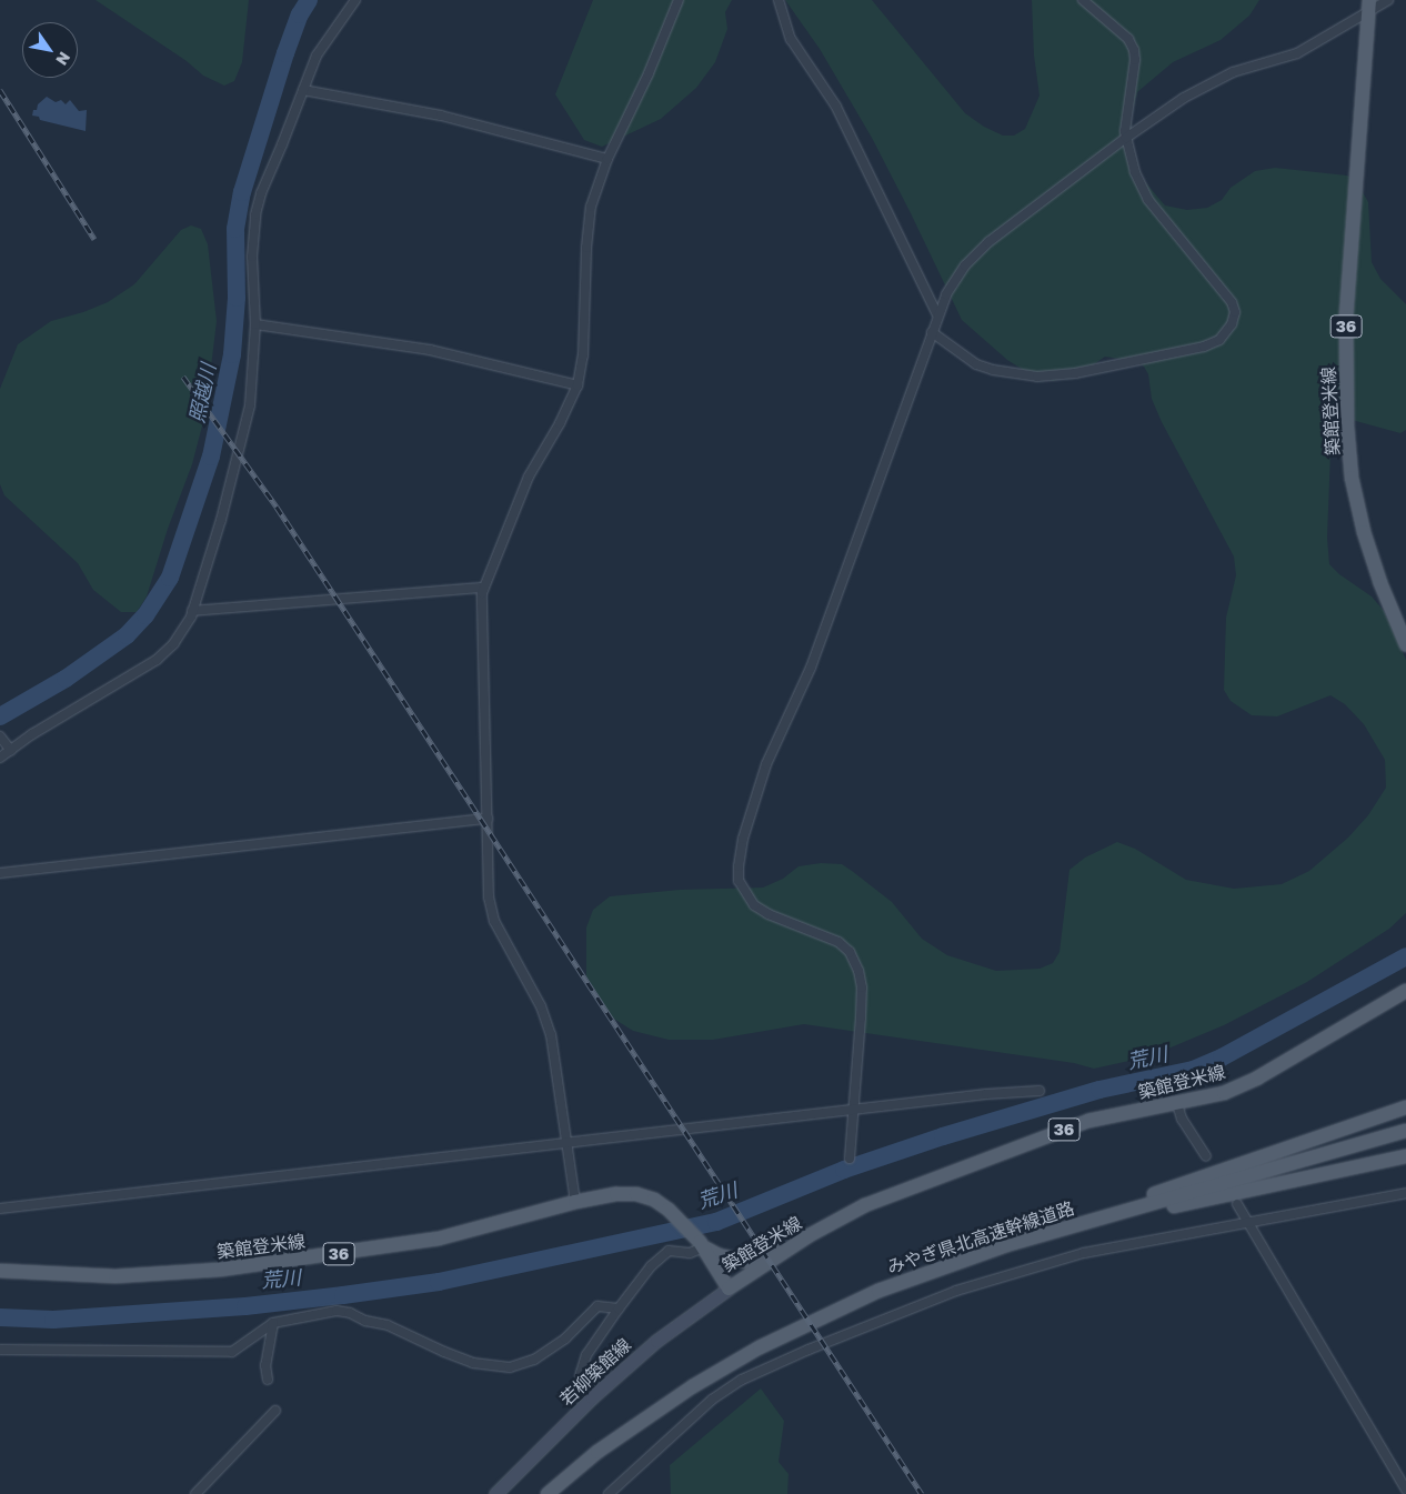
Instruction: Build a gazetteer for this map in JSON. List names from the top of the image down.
{
  "streets": {
    "main road": [
      "36",
      "築館登米線",
      "みやぎ県北高速幹線道路",
      "若柳築館線"
    ]
  },
  "crossings": [
    ["築館登米線", "若柳築館線"]
  ],
  "water": ["照越川", "荒川"],
  "north": "bottom right"
}
